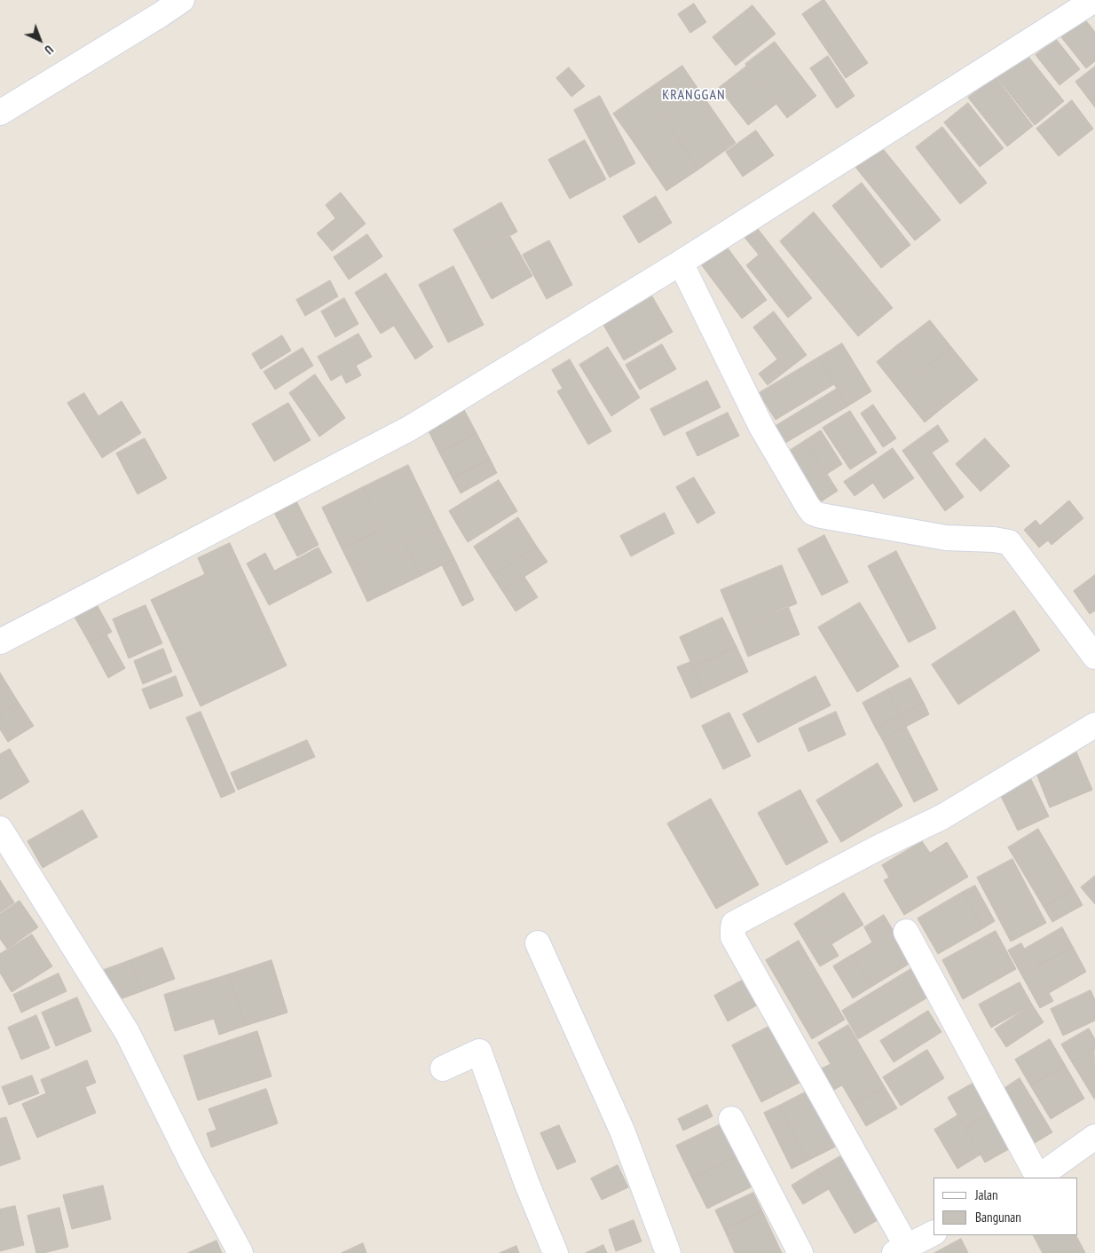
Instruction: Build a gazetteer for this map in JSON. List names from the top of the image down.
{
  "districts": ["KRANGGAN"],
  "legend": ["Jalan", "Bangunan"],
  "north": "bottom right"
}
